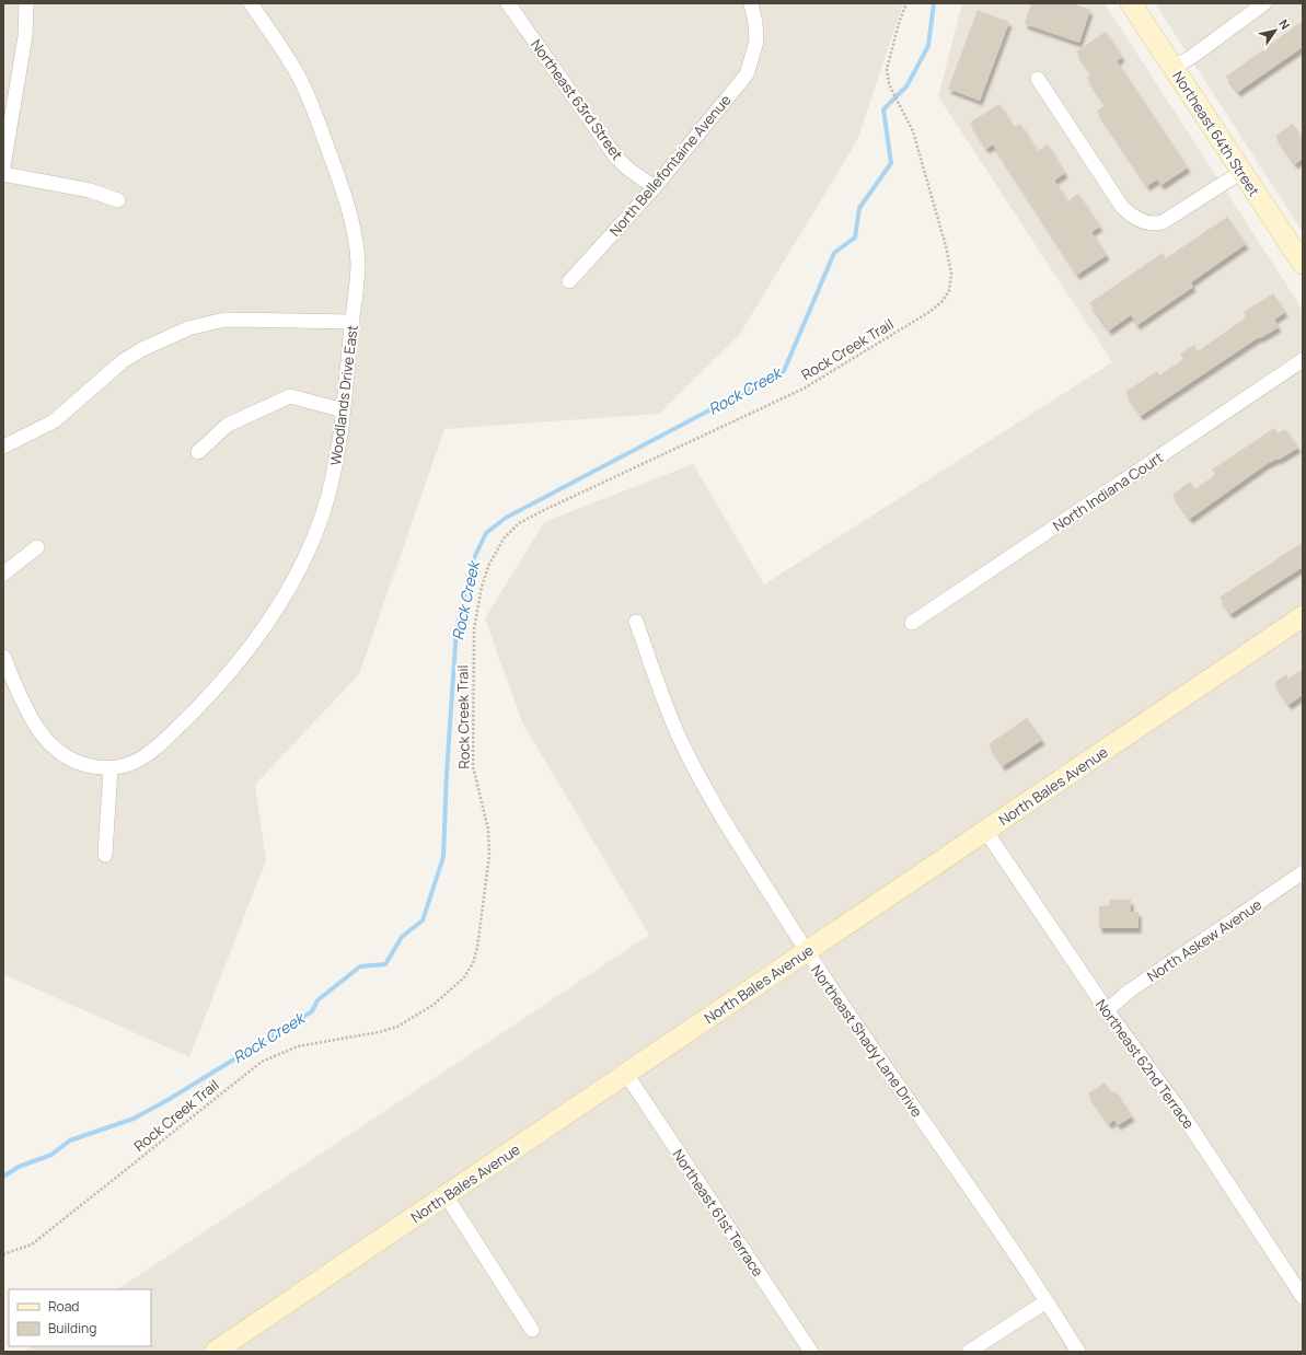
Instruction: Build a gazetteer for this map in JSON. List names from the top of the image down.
{
  "streets": {
    "street": [
      "Northeast 63rd Street",
      "Northeast 64th Street",
      "North Bellefontaine Avenue",
      "Woodlands Drive East",
      "North Indiana Court",
      "North Bales Avenue",
      "North Askew Avenue",
      "Northeast Shady Lane Drive",
      "Northeast 62nd Terrace",
      "Northeast 61st Terrace"
    ],
    "path": ["Rock Creek Trail"]
  },
  "crossings": [
    ["Northeast 63rd Street", "North Bellefontaine Avenue"],
    ["North Bales Avenue", "Northeast Shady Lane Drive"],
    ["North Bales Avenue", "Northeast 62nd Terrace"],
    ["North Bales Avenue", "Northeast 61st Terrace"],
    ["North Askew Avenue", "Northeast 62nd Terrace"]
  ],
  "water": ["Rock Creek"],
  "legend": ["Road", "Building"],
  "north": "top right"
}
